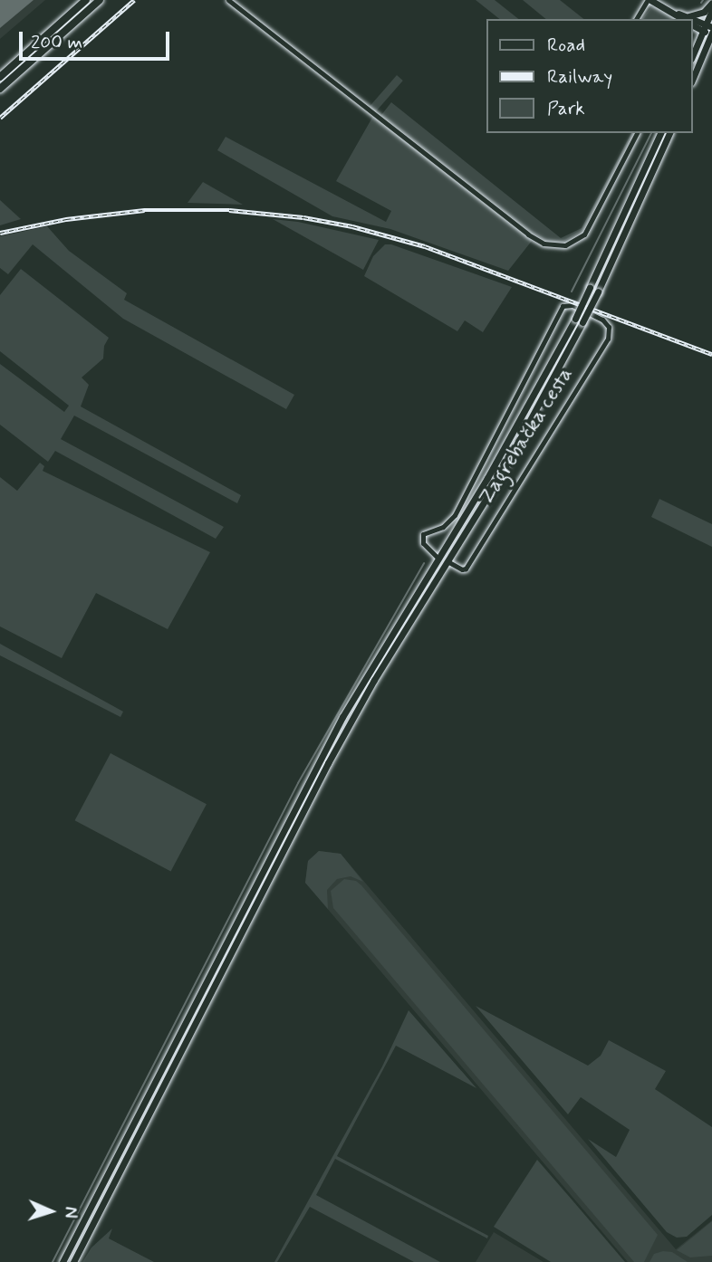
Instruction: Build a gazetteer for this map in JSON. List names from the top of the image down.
{
  "streets": {
    "main road": ["Zagrebačka cesta"]
  },
  "legend": ["Road", "Railway", "Park"],
  "scale_bar": "200 m",
  "north": "right"
}
